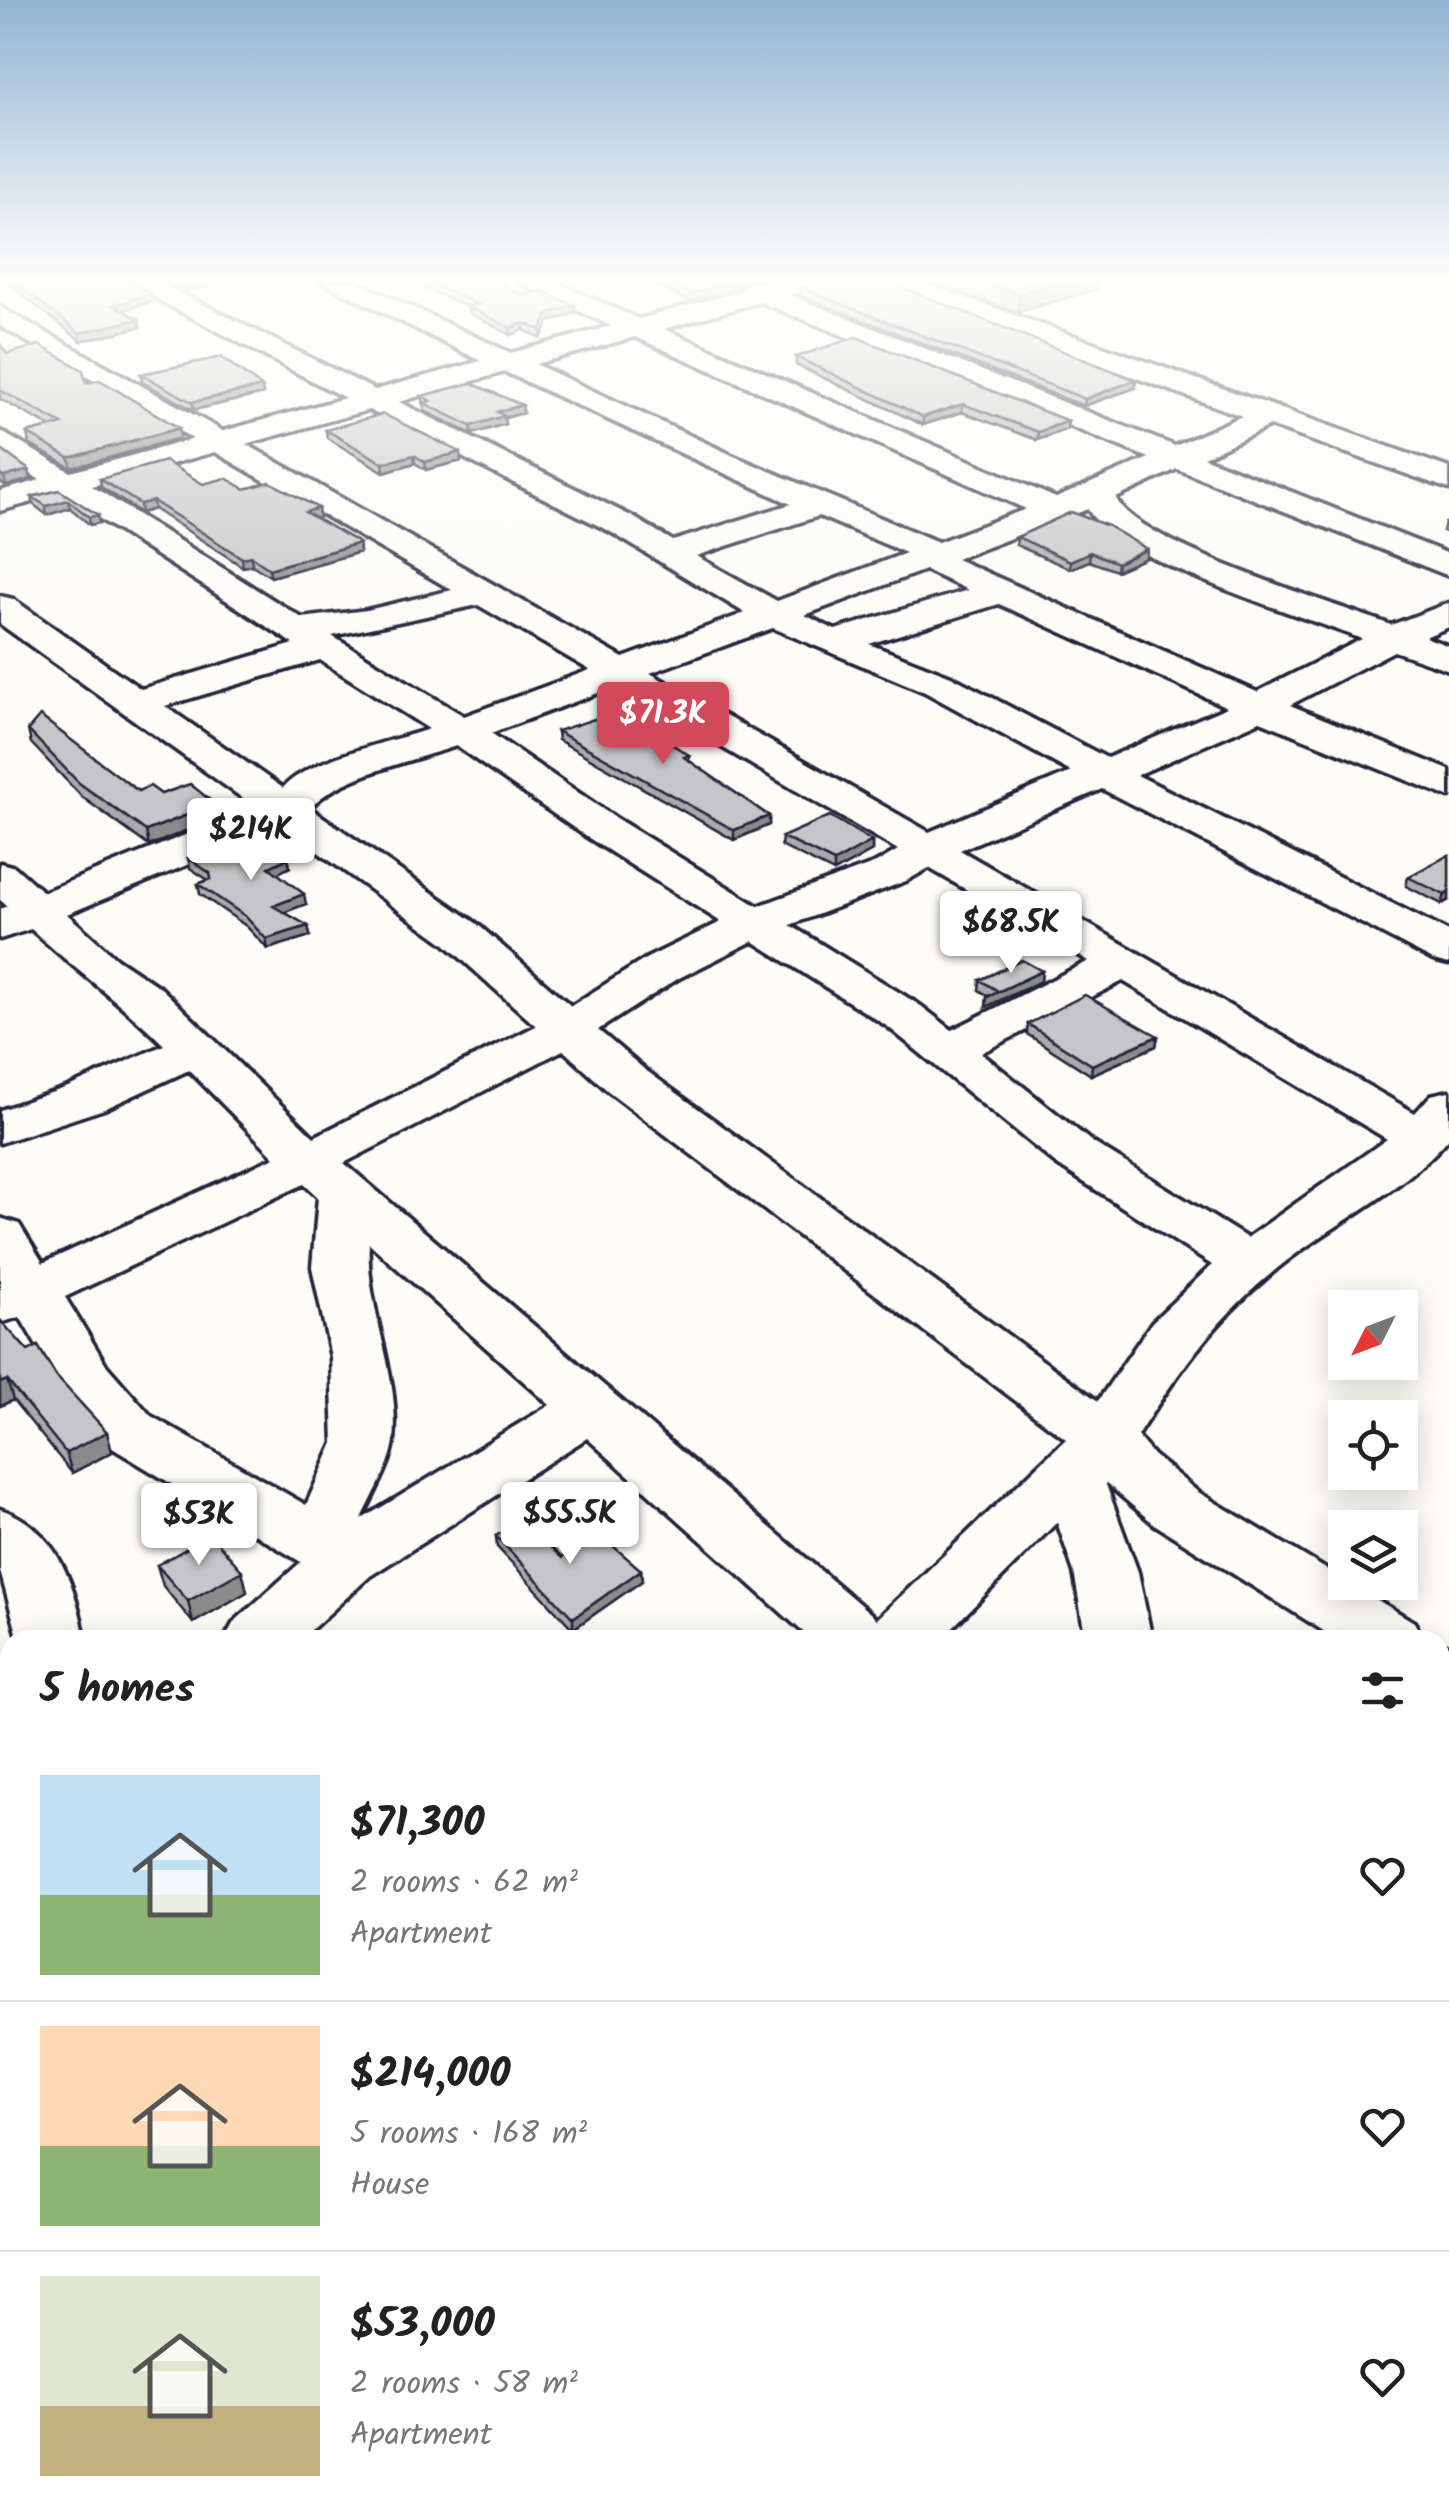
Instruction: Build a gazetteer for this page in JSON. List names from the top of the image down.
{
  "north": "bottom left",
  "page": {
    "price": [
      "$71.3K",
      "$214K",
      "$68.5K",
      "$55.5K",
      "$53K"
    ],
    "heading": "5 homes",
    "list": [
      {
        "name": "$71,300",
        "note": "2 rooms · 62 m² · Apartment"
      },
      {
        "name": "$214,000",
        "note": "5 rooms · 168 m² · House"
      },
      {
        "name": "$53,000",
        "note": "2 rooms · 58 m² · Apartment"
      }
    ]
  }
}
